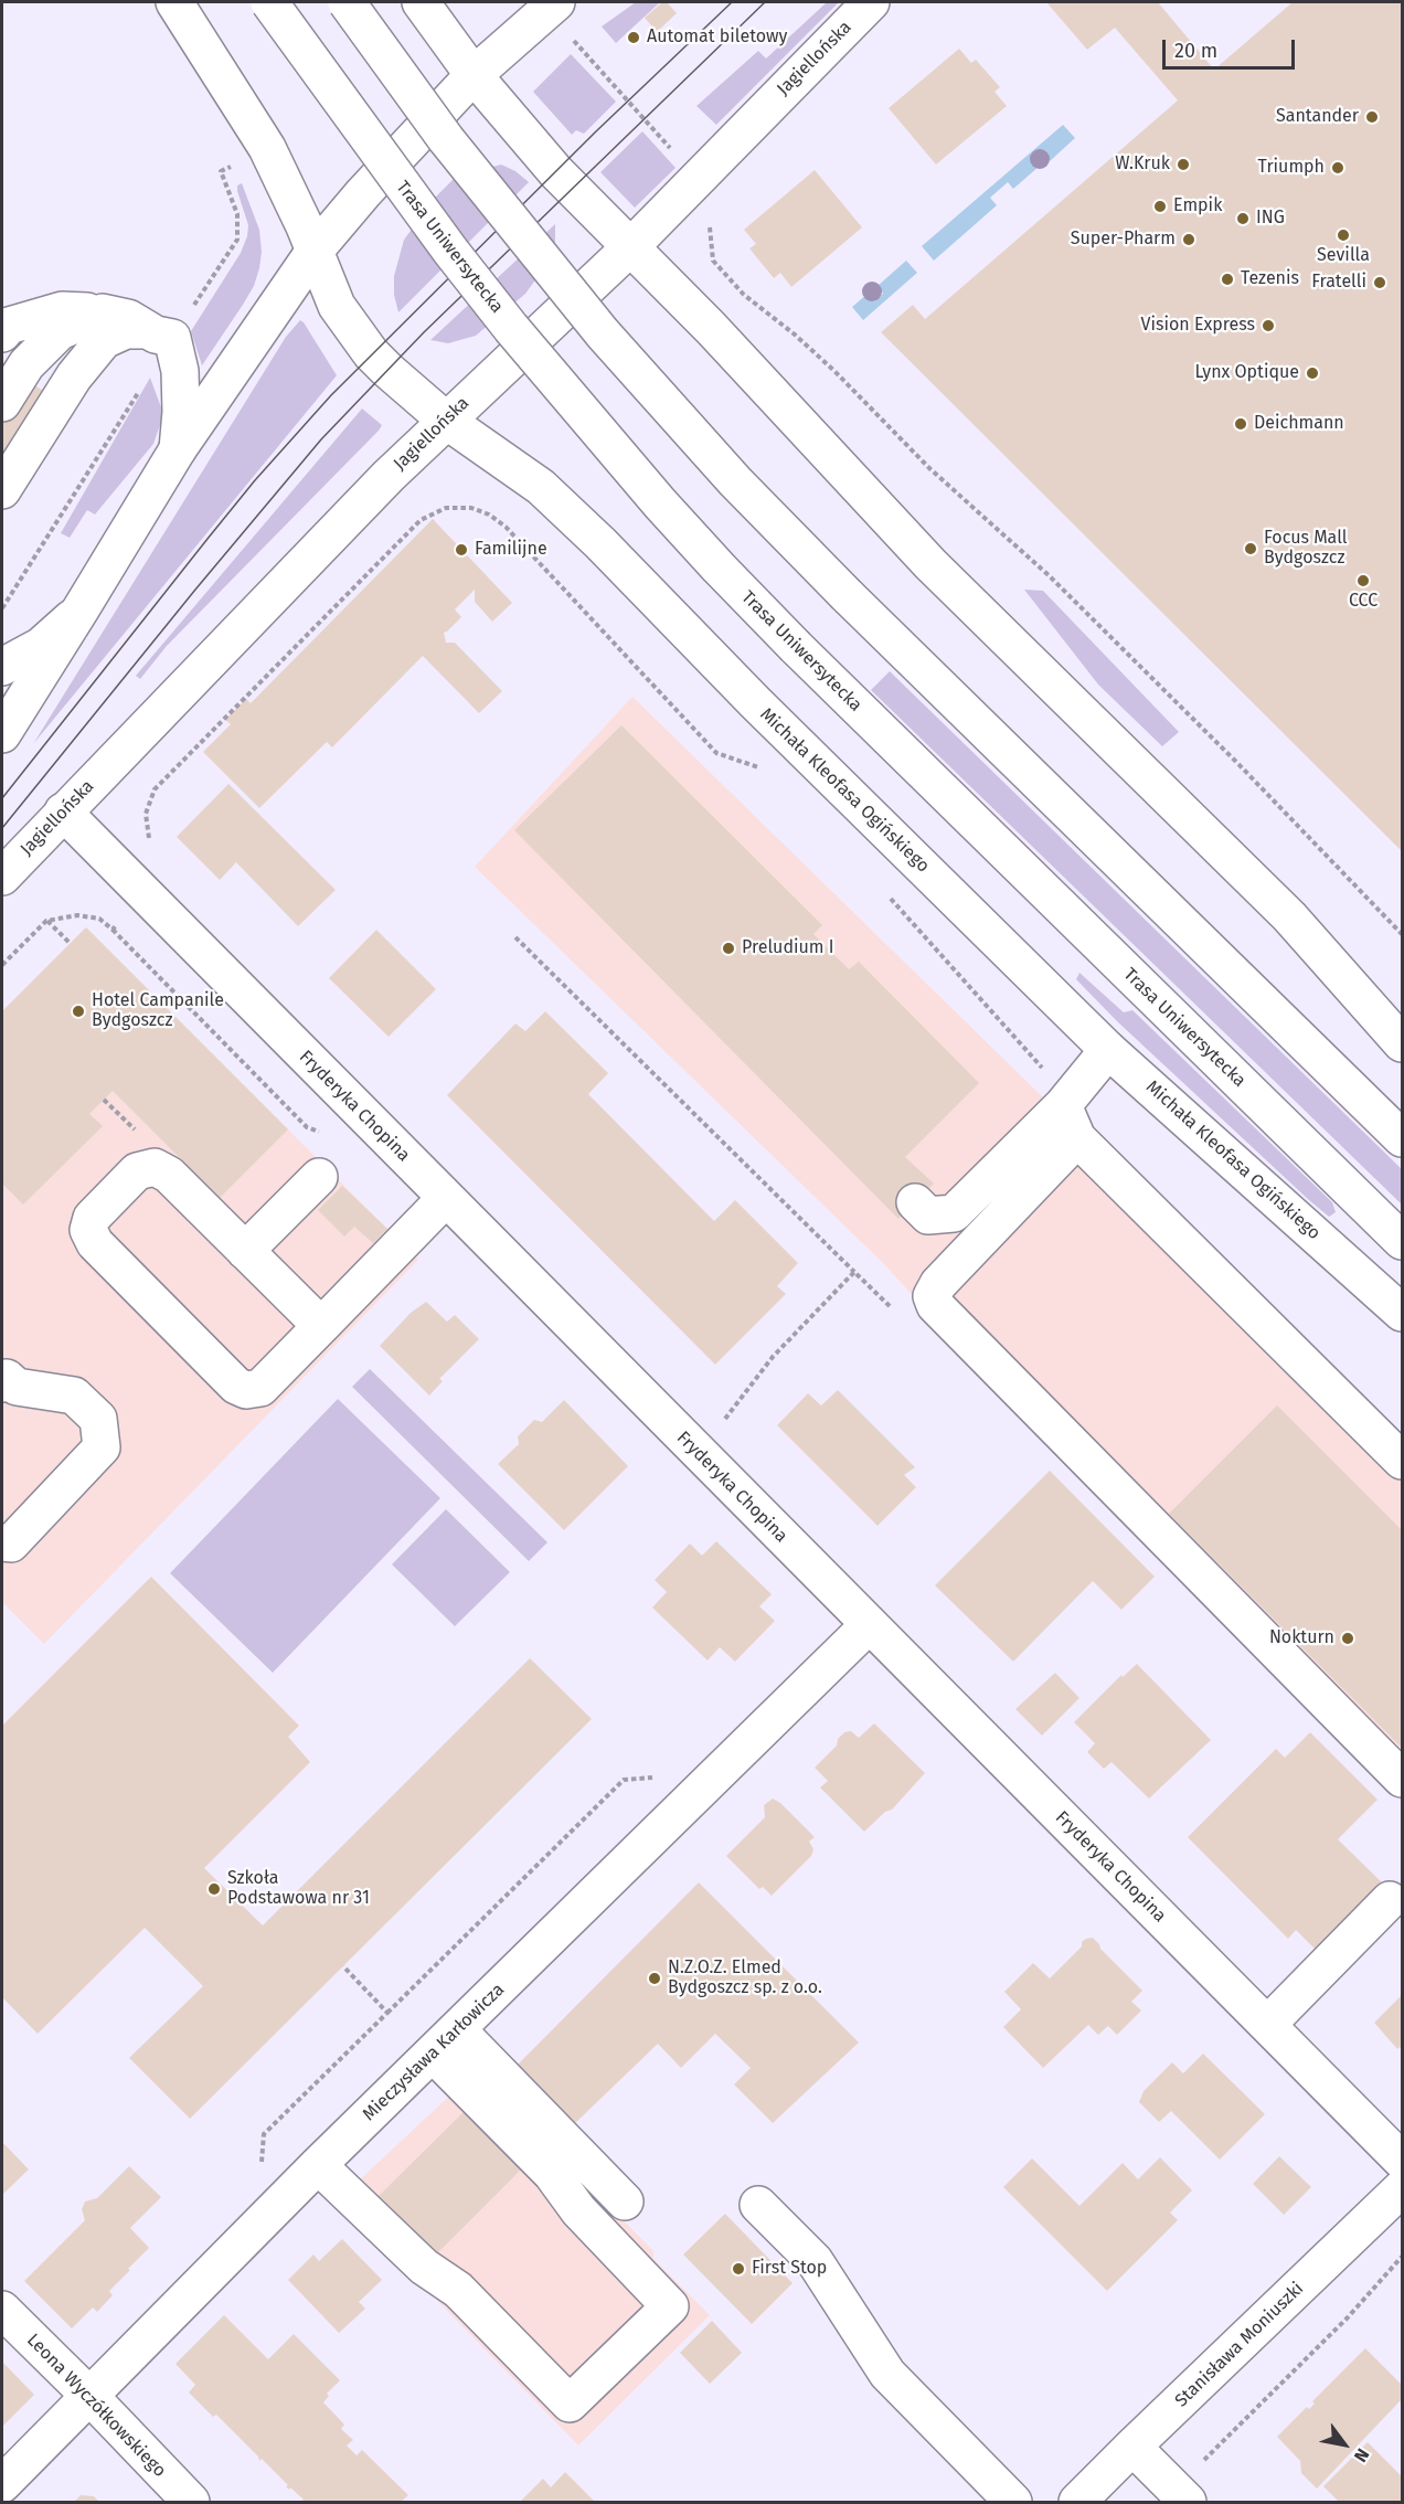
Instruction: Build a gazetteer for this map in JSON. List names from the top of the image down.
{
  "streets": {
    "main road": [
      "Jagiellońska",
      "Trasa Uniwersytecka",
      "Michała Kleofasa Ogińskiego",
      "Fryderyka Chopina",
      "Mieczysława Karłowicza",
      "Stanisława Moniuszki",
      "Leona Wyczółkowskiego"
    ]
  },
  "crossings": [
    ["Jagiellońska", "Michała Kleofasa Ogińskiego"],
    ["Jagiellońska", "Fryderyka Chopina"],
    ["Fryderyka Chopina", "Mieczysława Karłowicza"],
    ["Mieczysława Karłowicza", "Leona Wyczółkowskiego"]
  ],
  "places": [
    "Automat biletowy",
    "Santander",
    "W.Kruk",
    "Triumph",
    "Empik",
    "ING",
    "Sevilla",
    "Super-Pharm",
    "Tezenis",
    "Fratelli",
    "Vision Express",
    "Lynx Optique",
    "Deichmann",
    "Focus Mall Bydgoszcz",
    "Familijne",
    "CCC",
    "Preludium I",
    "Hotel Campanile Bydgoszcz",
    "Nokturn",
    "Szkoła Podstawowa nr 31",
    "N.Z.O.Z. Elmed Bydgoszcz sp. z o.o.",
    "First Stop"
  ],
  "scale_bar": "20 m",
  "north": "bottom right"
}
